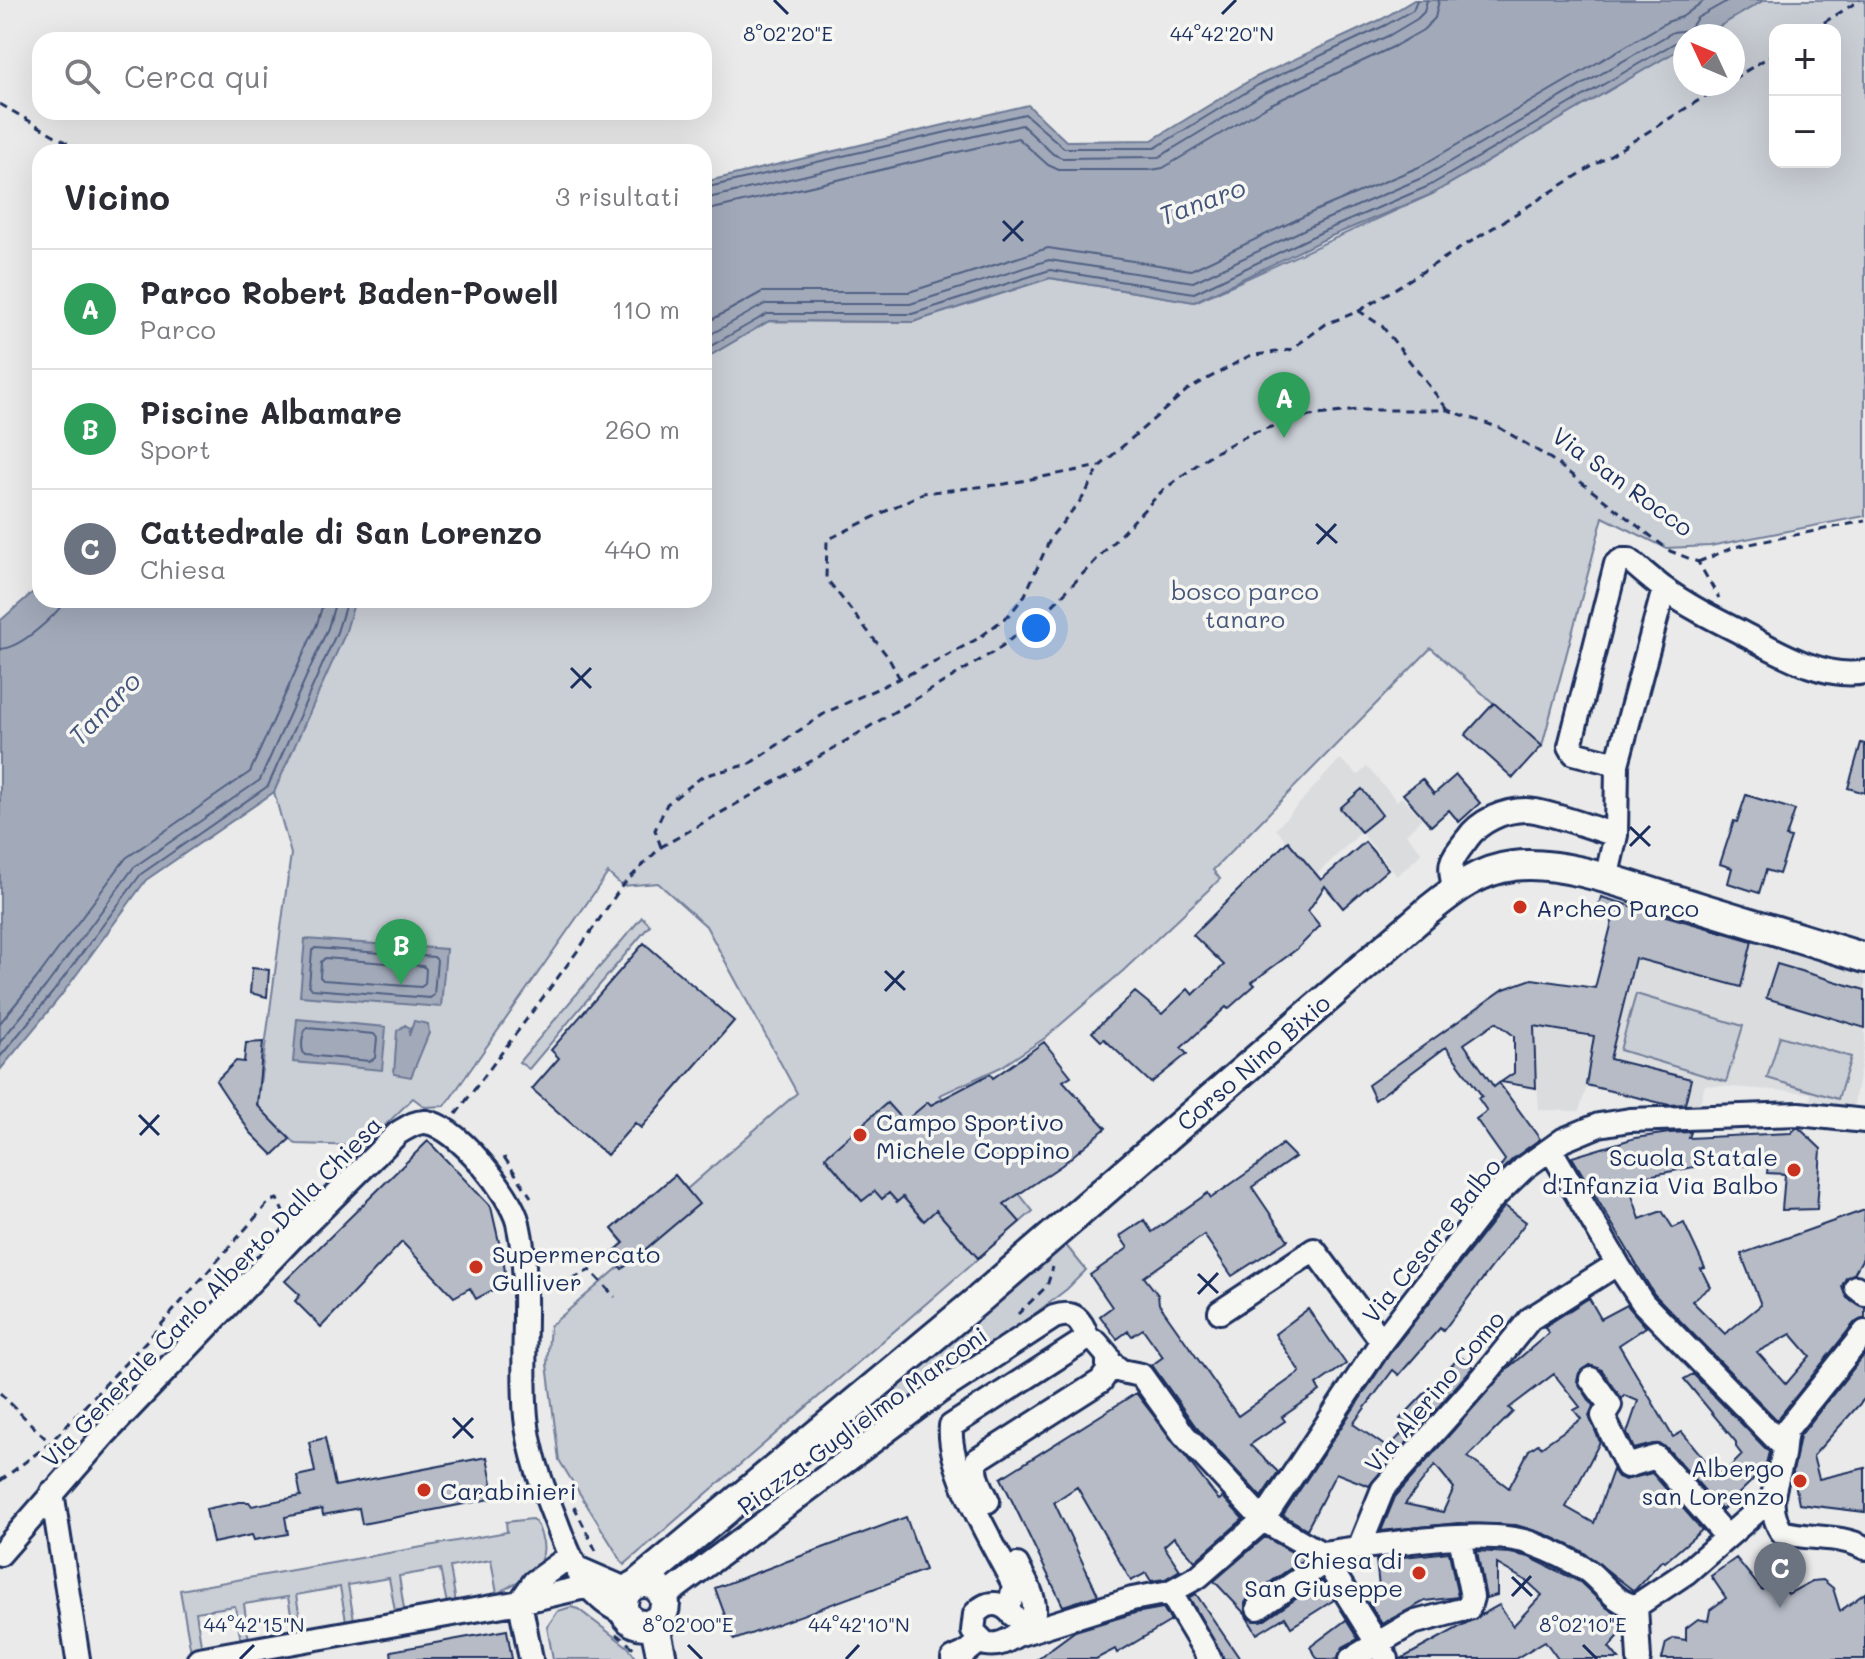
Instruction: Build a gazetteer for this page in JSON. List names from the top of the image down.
{
  "streets": {
    "main road": ["Corso Nino Bixio"],
    "street": [
      "Via Cesare Balbo",
      "Via Generale Carlo Alberto Dalla Chiesa",
      "Via Alerino Como",
      "Piazza Guglielmo Marconi"
    ],
    "path": ["Via San Rocco"]
  },
  "crossings": [
    ["Corso Nino Bixio", "Piazza Guglielmo Marconi"]
  ],
  "water": ["Tanaro"],
  "parks": ["bosco parco tanaro"],
  "places": [
    "Archeo Parco",
    "Campo Sportivo Michele Coppino",
    "Scuola Statale d'Infanzia Via Balbo",
    "Supermercato Gulliver",
    "Albergo san Lorenzo",
    "Carabinieri",
    "Chiesa di San Giuseppe"
  ],
  "north": "top left",
  "page": {
    "map_buttons": ["+", "−"],
    "search": "Cerca qui",
    "heading": ["Vicino", "3 risultati"],
    "list": [
      {
        "mark": "A",
        "name": "Parco Robert Baden-Powell",
        "note": "Parco",
        "value": "110 m"
      },
      {
        "mark": "B",
        "name": "Piscine Albamare",
        "note": "Sport",
        "value": "260 m"
      },
      {
        "mark": "C",
        "name": "Cattedrale di San Lorenzo",
        "note": "Chiesa",
        "value": "440 m"
      }
    ],
    "pins": ["A", "B", "C"]
  },
  "coordinates": [
    "8°02'20\"E",
    "44°42'20\"N",
    "44°42'15\"N",
    "44°42'10\"N",
    "8°02'00\"E",
    "8°02'10\"E"
  ]
}
